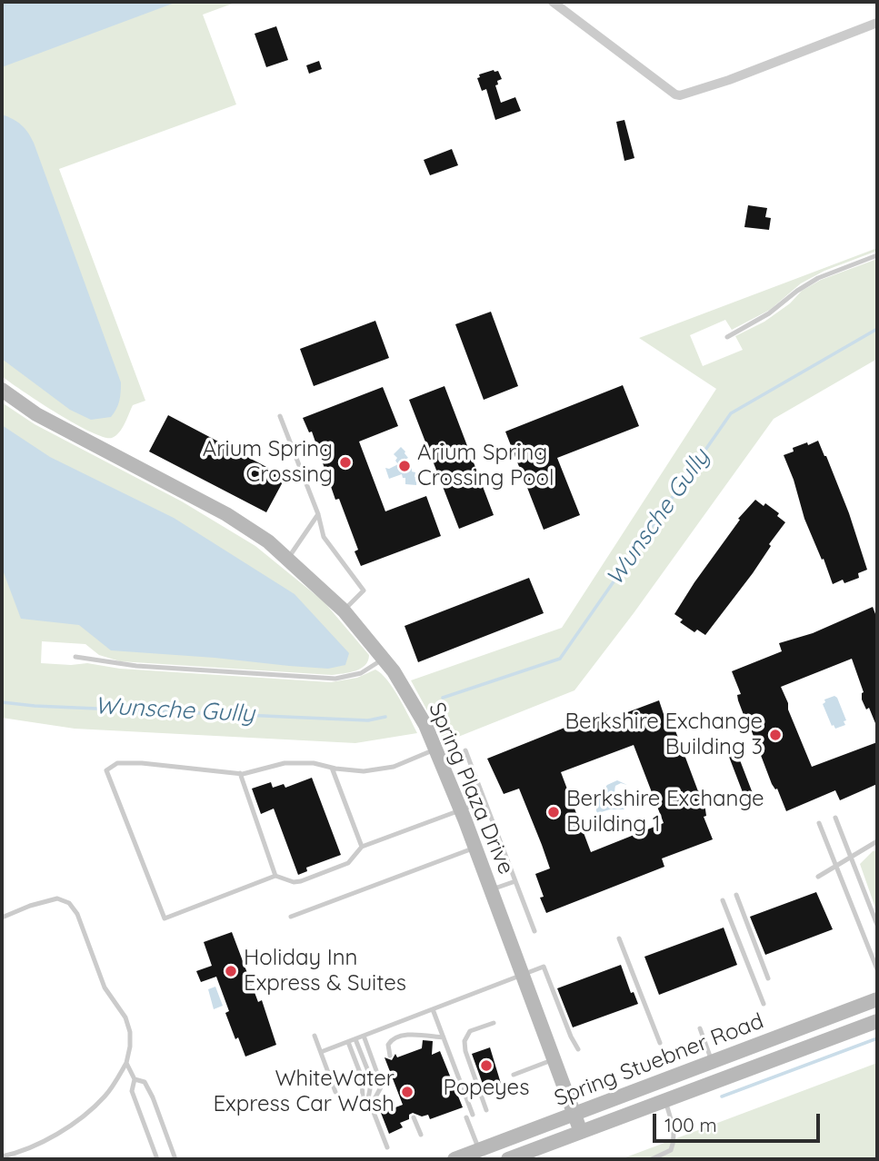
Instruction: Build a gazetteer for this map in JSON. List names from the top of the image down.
{
  "streets": {
    "street": ["Spring Plaza Drive", "Spring Stuebner Road"]
  },
  "crossings": [
    ["Spring Plaza Drive", "Spring Stuebner Road"]
  ],
  "water": ["Wunsche Gully"],
  "places": [
    "Arium Spring Crossing",
    "Arium Spring Crossing Pool",
    "Berkshire Exchange Building 3",
    "Berkshire Exchange Building 1",
    "Holiday Inn Express & Suites",
    "Popeyes",
    "WhiteWater Express Car Wash"
  ],
  "scale_bar": "100 m"
}
